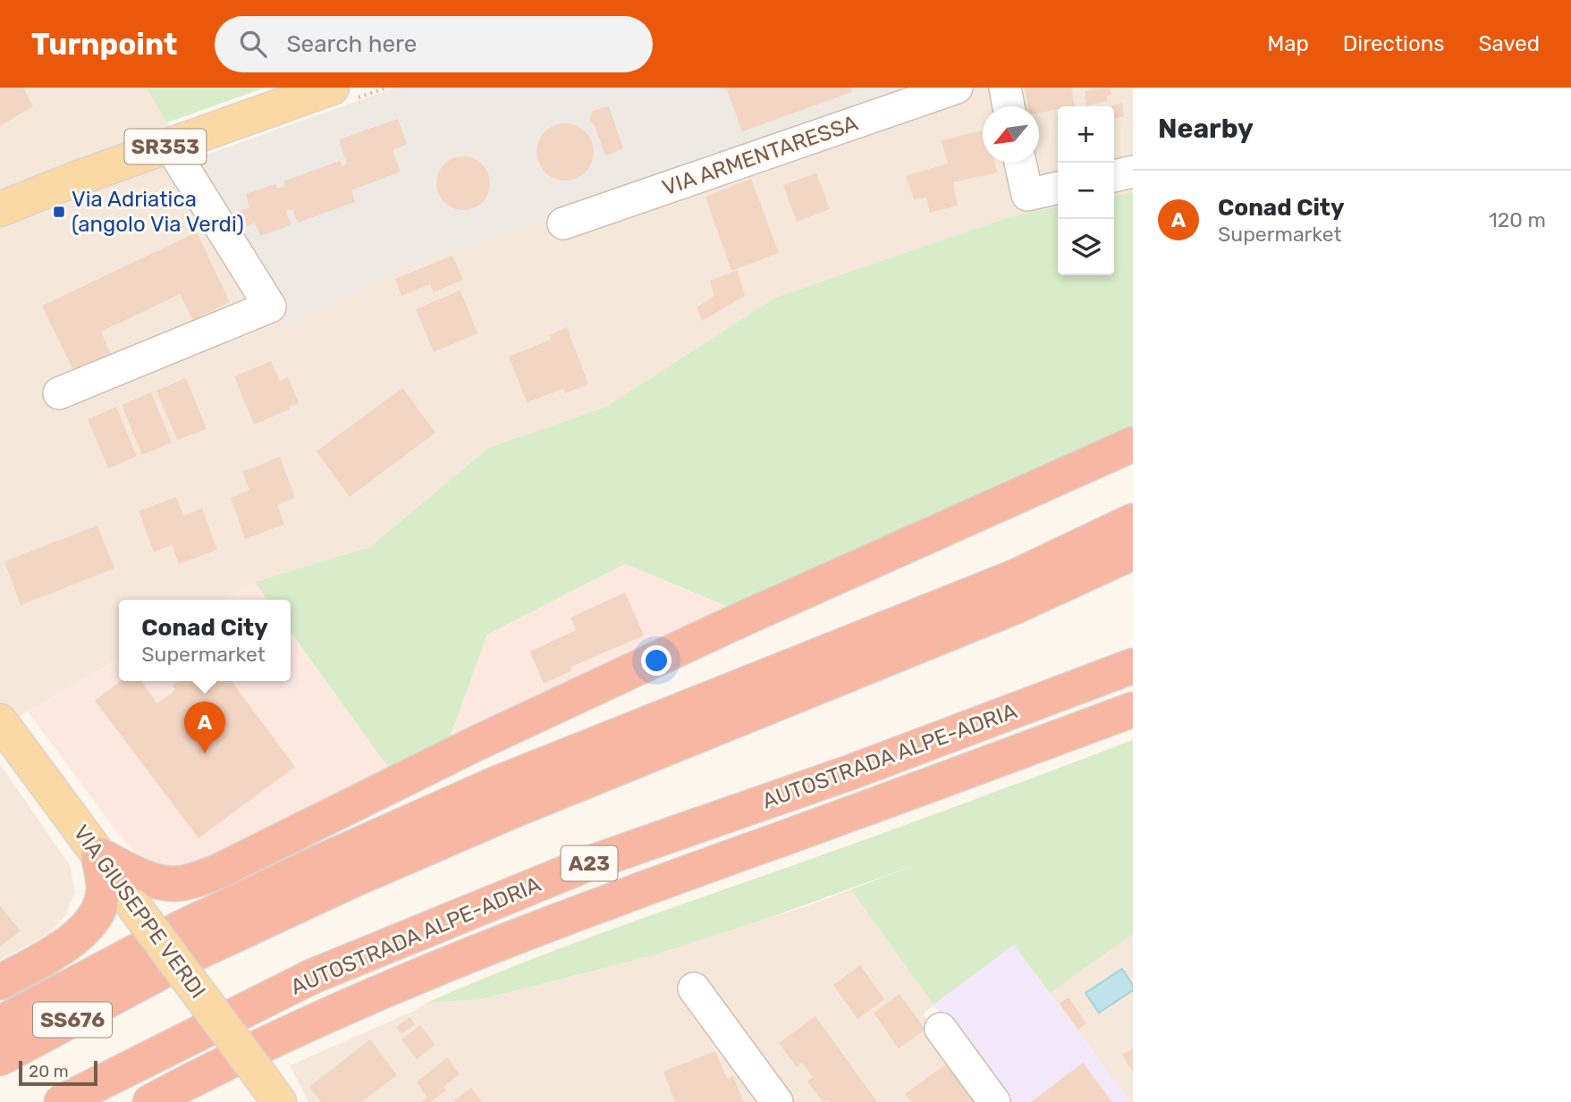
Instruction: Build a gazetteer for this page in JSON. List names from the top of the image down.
{
  "streets": {
    "highway": ["AUTOSTRADA ALPE-ADRIA", "A23", "SS676"],
    "main road": ["SR353", "VIA GIUSEPPE VERDI"],
    "street": ["VIA ARMENTARESSA"]
  },
  "places": {
    "transit": ["Via Adriatica (angolo Via Verdi)"]
  },
  "scale_bar": "20 m",
  "north": "bottom left",
  "page": {
    "header": "Turnpoint",
    "search": "Search here",
    "nav": ["Map", "Directions", "Saved"],
    "heading": "Nearby",
    "map_buttons": ["+", "−"],
    "list": [
      {
        "mark": "A",
        "name": "Conad City",
        "note": "Supermarket",
        "value": "120 m"
      }
    ],
    "popup": ["Conad City", "Supermarket"],
    "pins": "A",
    "scale": "20 m"
  }
}
